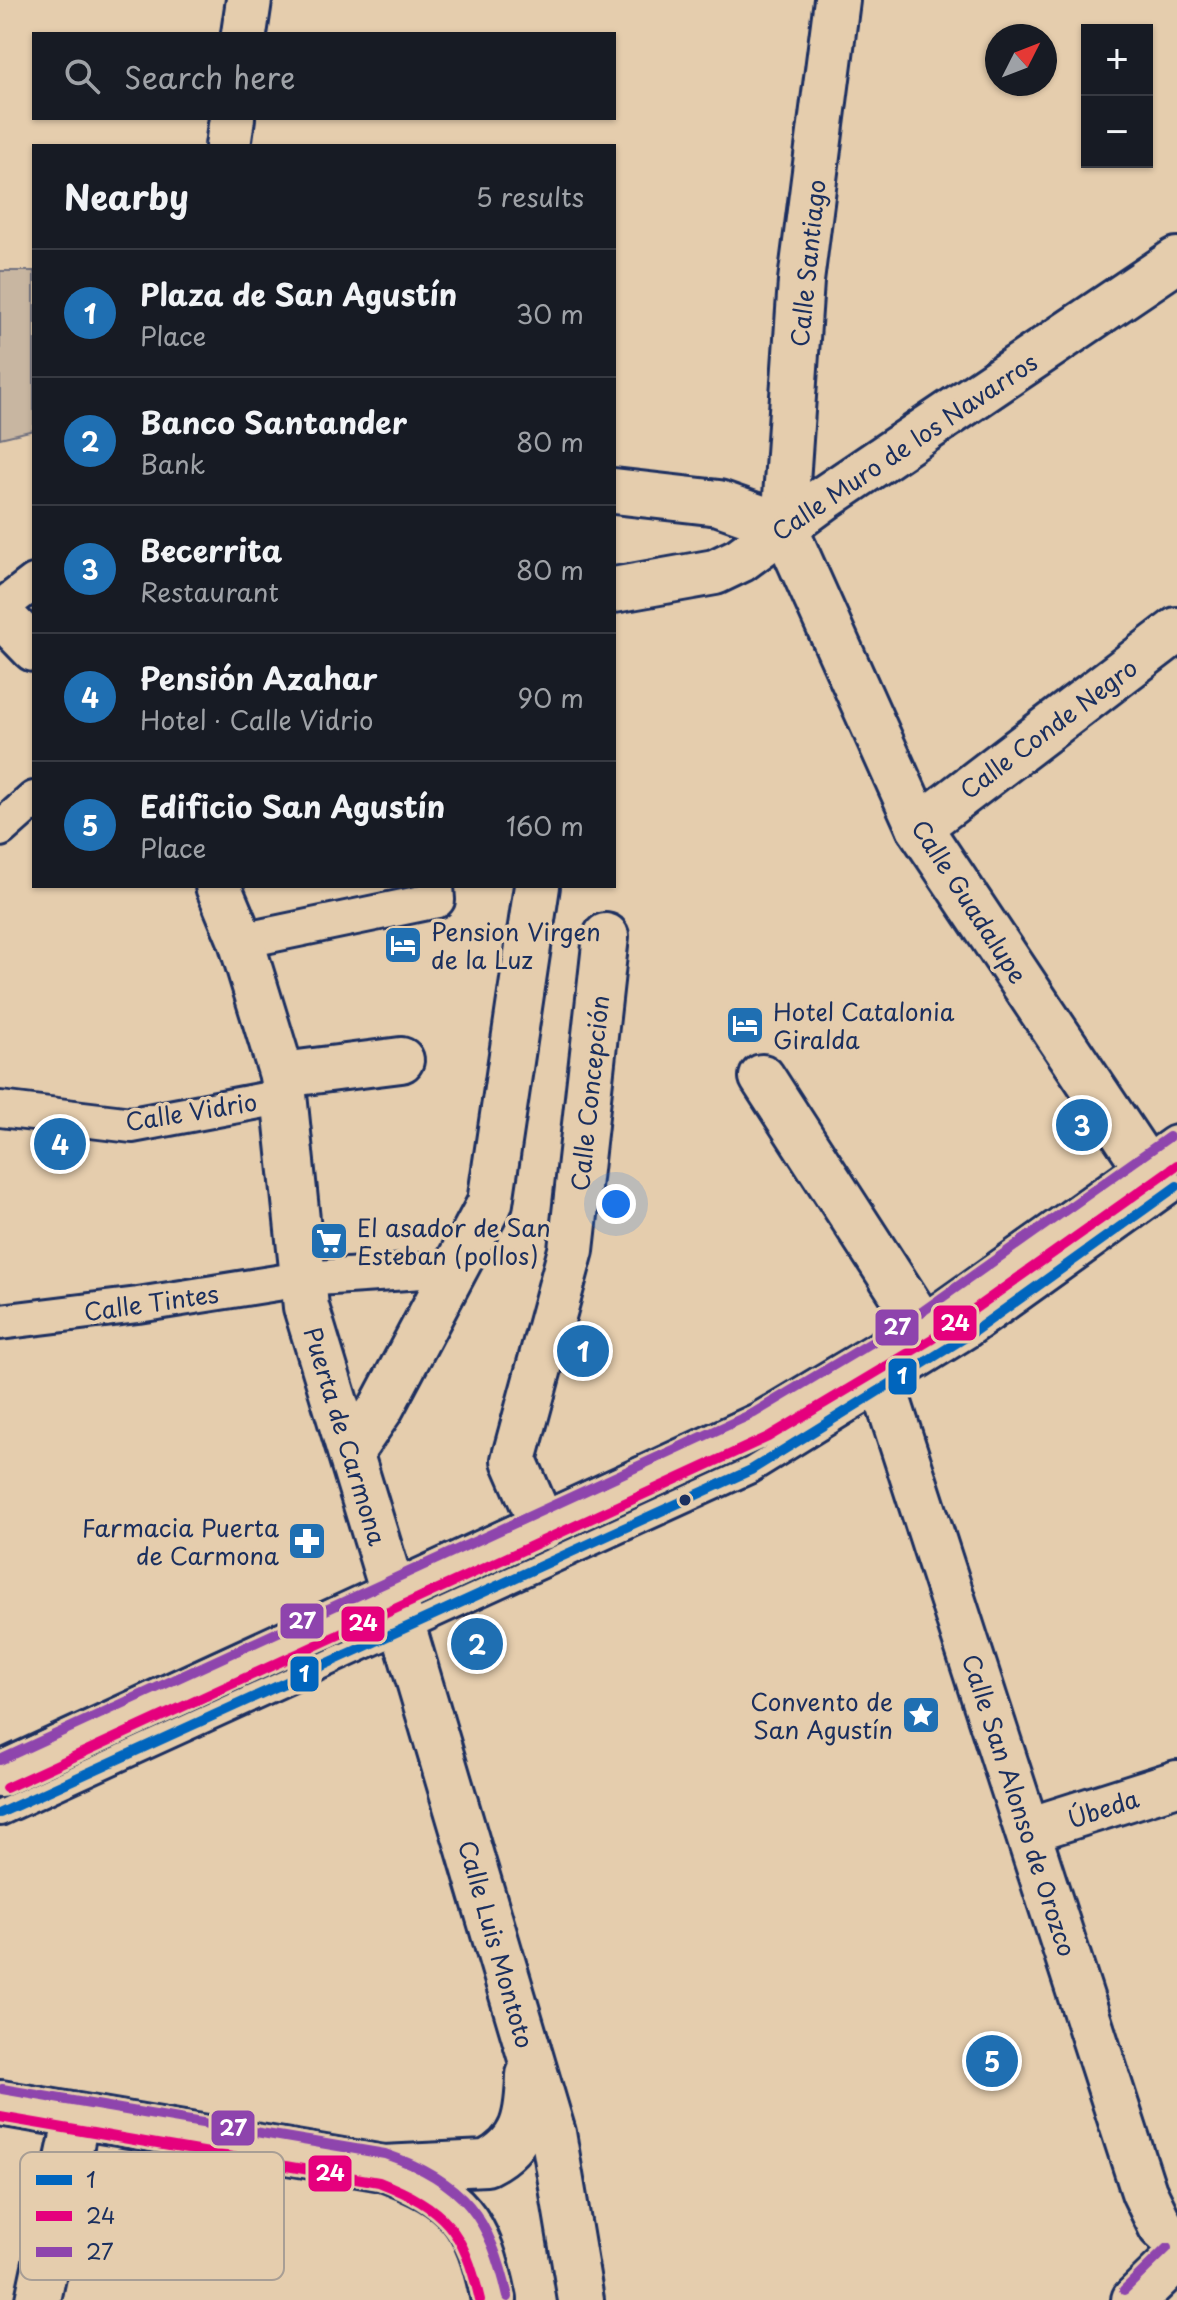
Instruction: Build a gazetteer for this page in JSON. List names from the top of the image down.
{
  "streets": {
    "street": [
      "Calle Santiago",
      "Calle Muro de los Navarros",
      "Calle Conde Negro",
      "Calle Guadalupe",
      "Calle Concepción",
      "Calle Vidrio",
      "Calle Tintes",
      "Puerta de Carmona",
      "Calle San Alonso de Orozco",
      "Úbeda",
      "Calle Luis Montoto"
    ]
  },
  "crossings": [
    ["Calle Santiago", "Calle Muro de los Navarros"],
    ["Calle Santiago", "Calle Guadalupe"],
    ["Calle Muro de los Navarros", "Calle Guadalupe"],
    ["Calle Conde Negro", "Calle Guadalupe"],
    ["Calle Vidrio", "Puerta de Carmona"],
    ["Calle Tintes", "Puerta de Carmona"],
    ["Puerta de Carmona", "Calle Luis Montoto"],
    ["Calle San Alonso de Orozco", "Úbeda"]
  ],
  "places": {
    "hotel": ["Pension Virgen de la Luz", "Hotel Catalonia Giralda"],
    "supermarket": ["El asador de San Esteban (pollos)"],
    "pharmacy": ["Farmacia Puerta de Carmona"],
    "place": ["Convento de San Agustín"]
  },
  "lines": ["transit line 27", "transit line 24", "transit line 1"],
  "legend": ["1", "24", "27"],
  "north": "top right",
  "page": {
    "map_buttons": ["+", "−"],
    "search": "Search here",
    "heading": ["Nearby", "5 results"],
    "list": [
      {
        "mark": "1",
        "name": "Plaza de San Agustín",
        "note": "Place",
        "value": "30 m"
      },
      {
        "mark": "2",
        "name": "Banco Santander",
        "note": "Bank",
        "value": "80 m"
      },
      {
        "mark": "3",
        "name": "Becerrita",
        "note": "Restaurant",
        "value": "80 m"
      },
      {
        "mark": "4",
        "name": "Pensión Azahar",
        "note": "Hotel · Calle Vidrio",
        "value": "90 m"
      },
      {
        "mark": "5",
        "name": "Edificio San Agustín",
        "note": "Place",
        "value": "160 m"
      }
    ],
    "pins": [
      "3",
      "4",
      "1",
      "2",
      "5"
    ]
  }
}
